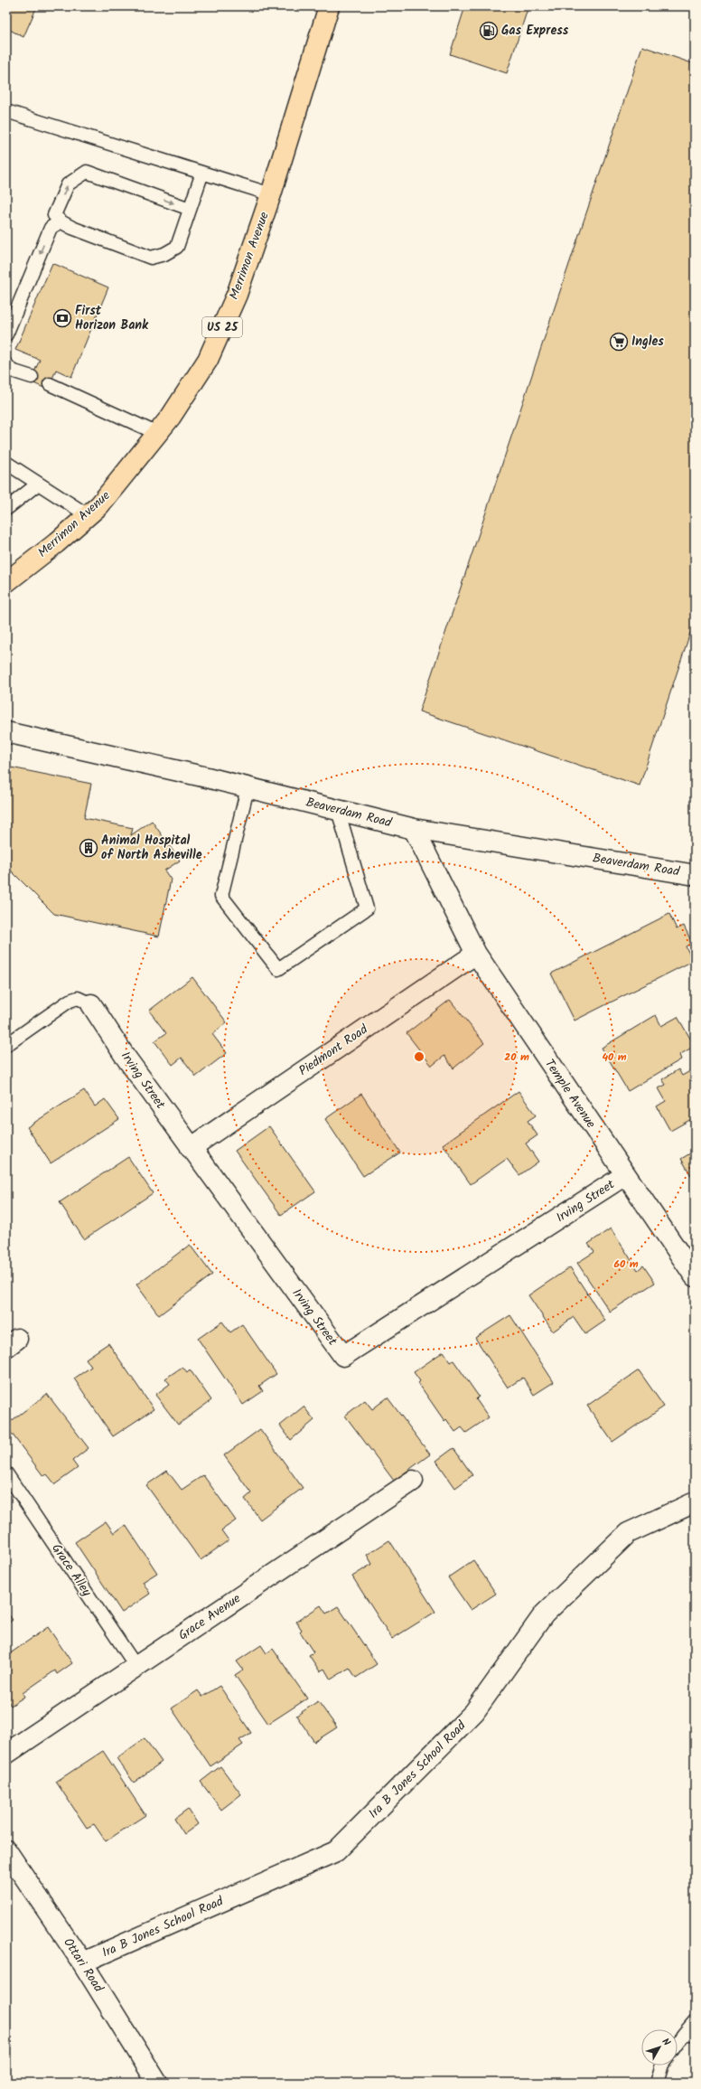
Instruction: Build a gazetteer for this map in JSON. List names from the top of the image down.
{
  "streets": {
    "main road": ["Merrimon Avenue", "US 25"],
    "street": [
      "Beaverdam Road",
      "Piedmont Road",
      "Irving Street",
      "Temple Avenue",
      "Grace Avenue",
      "Ira B Jones School Road",
      "Ottari Road"
    ],
    "lane": ["Grace Alley"]
  },
  "crossings": [
    ["Beaverdam Road", "Temple Avenue"],
    ["Piedmont Road", "Irving Street"],
    ["Piedmont Road", "Temple Avenue"],
    ["Irving Street", "Temple Avenue"],
    ["Grace Alley", "Grace Avenue"],
    ["Ira B Jones School Road", "Ottari Road"]
  ],
  "places": {
    "fuel station": ["Gas Express"],
    "bank": ["First Horizon Bank"],
    "supermarket": ["Ingles"],
    "building": ["Animal Hospital of North Asheville"]
  },
  "north": "top right",
  "rings": ["20 m", "40 m", "60 m"]
}
